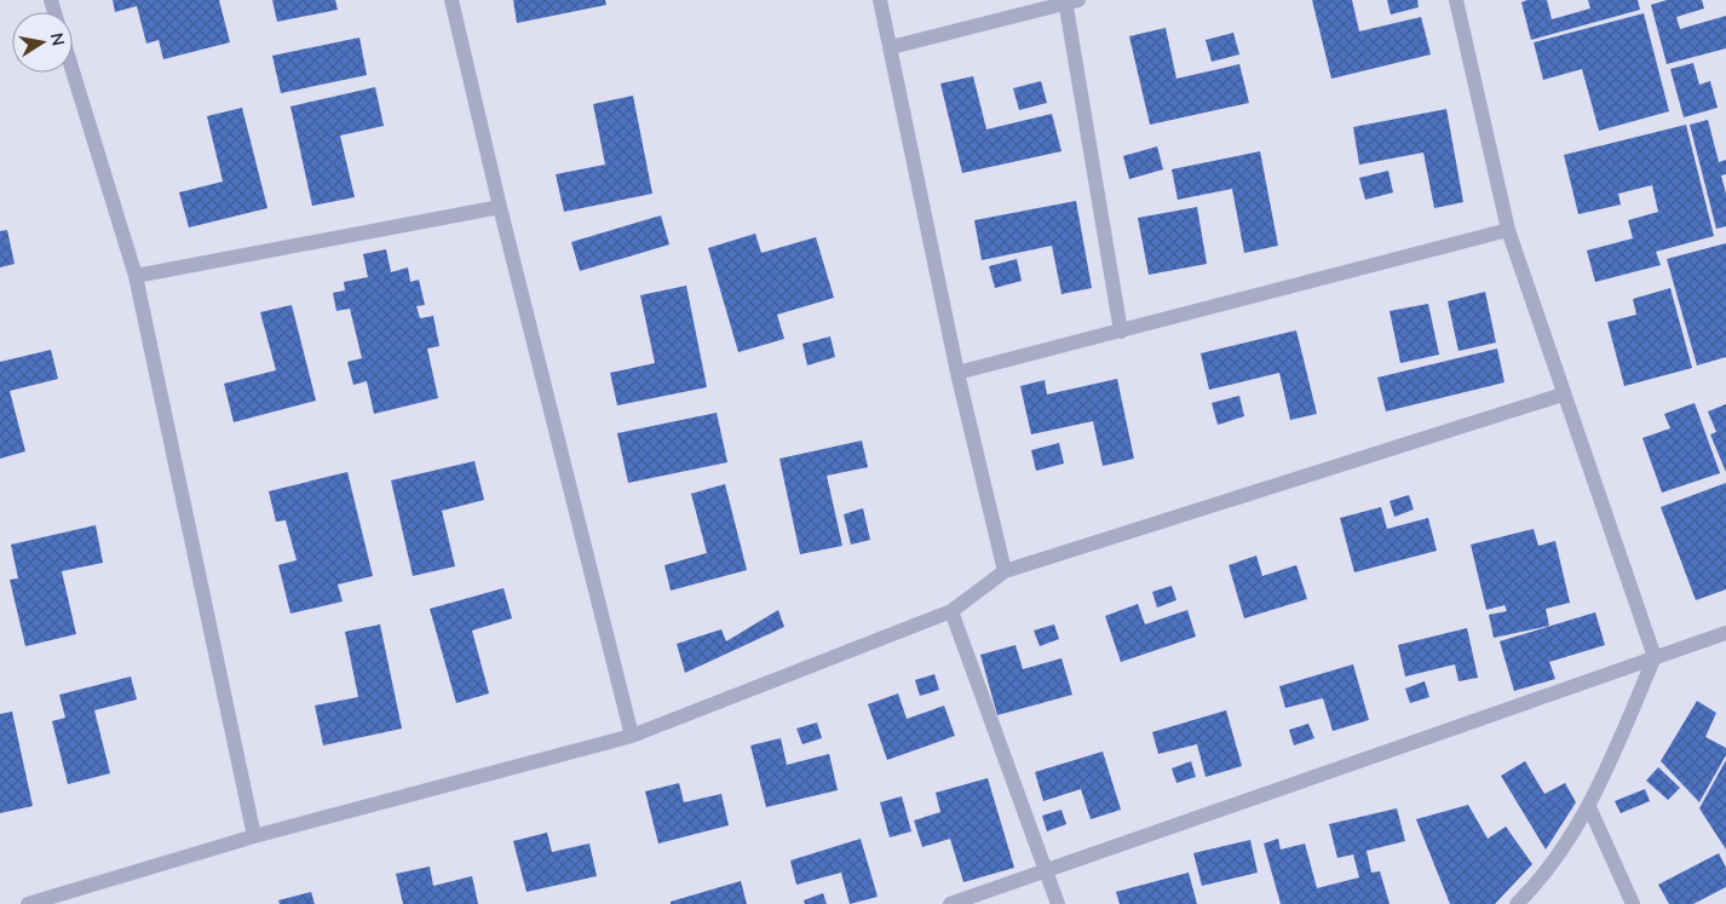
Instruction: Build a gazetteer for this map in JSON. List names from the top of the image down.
{
  "north": "right"
}
